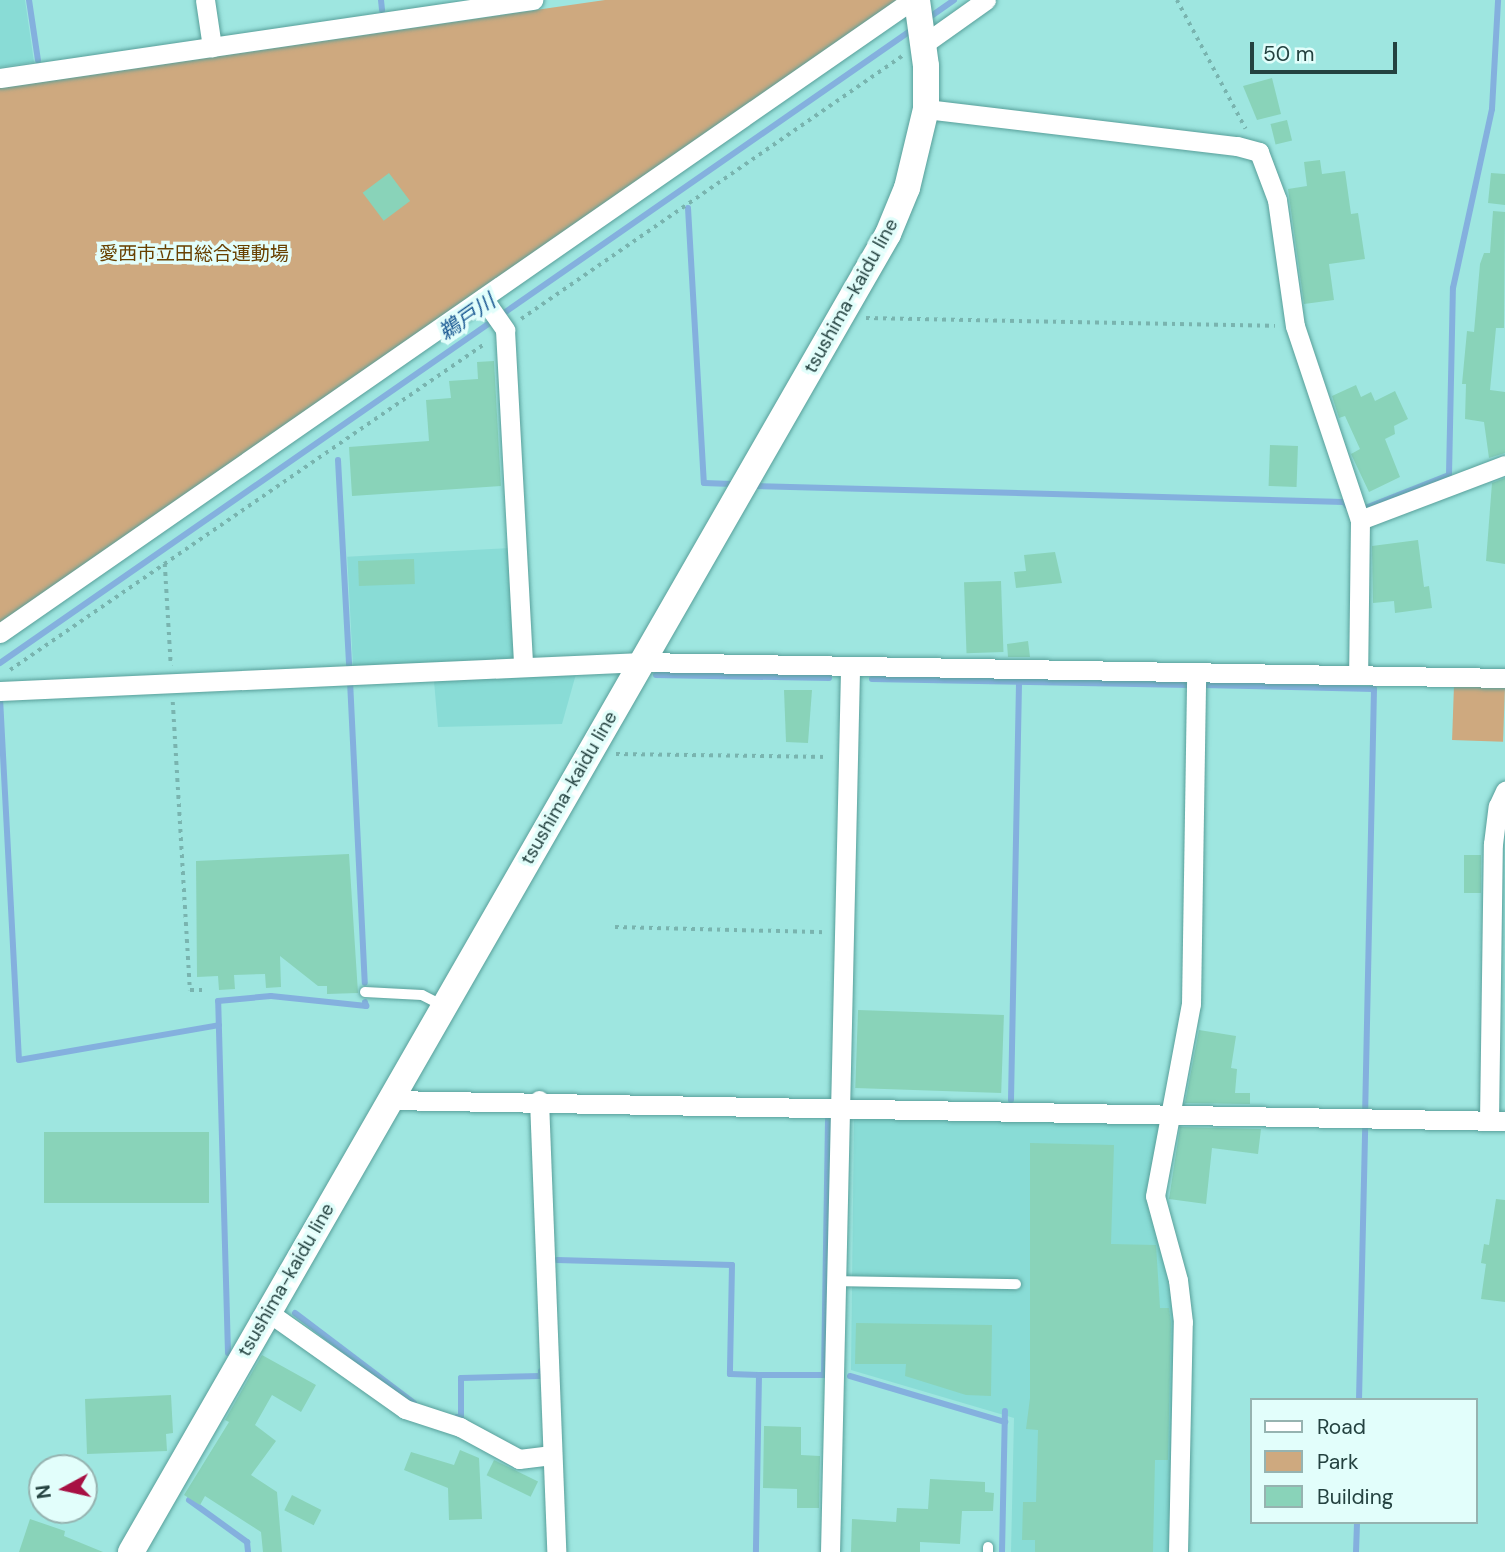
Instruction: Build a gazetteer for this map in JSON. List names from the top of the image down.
{
  "streets": {
    "main road": ["tsushima-kaidu line"]
  },
  "water": ["鵜戸川"],
  "parks": ["愛西市立田総合運動場"],
  "legend": ["Road", "Park", "Building"],
  "scale_bar": "50 m",
  "north": "left"
}
